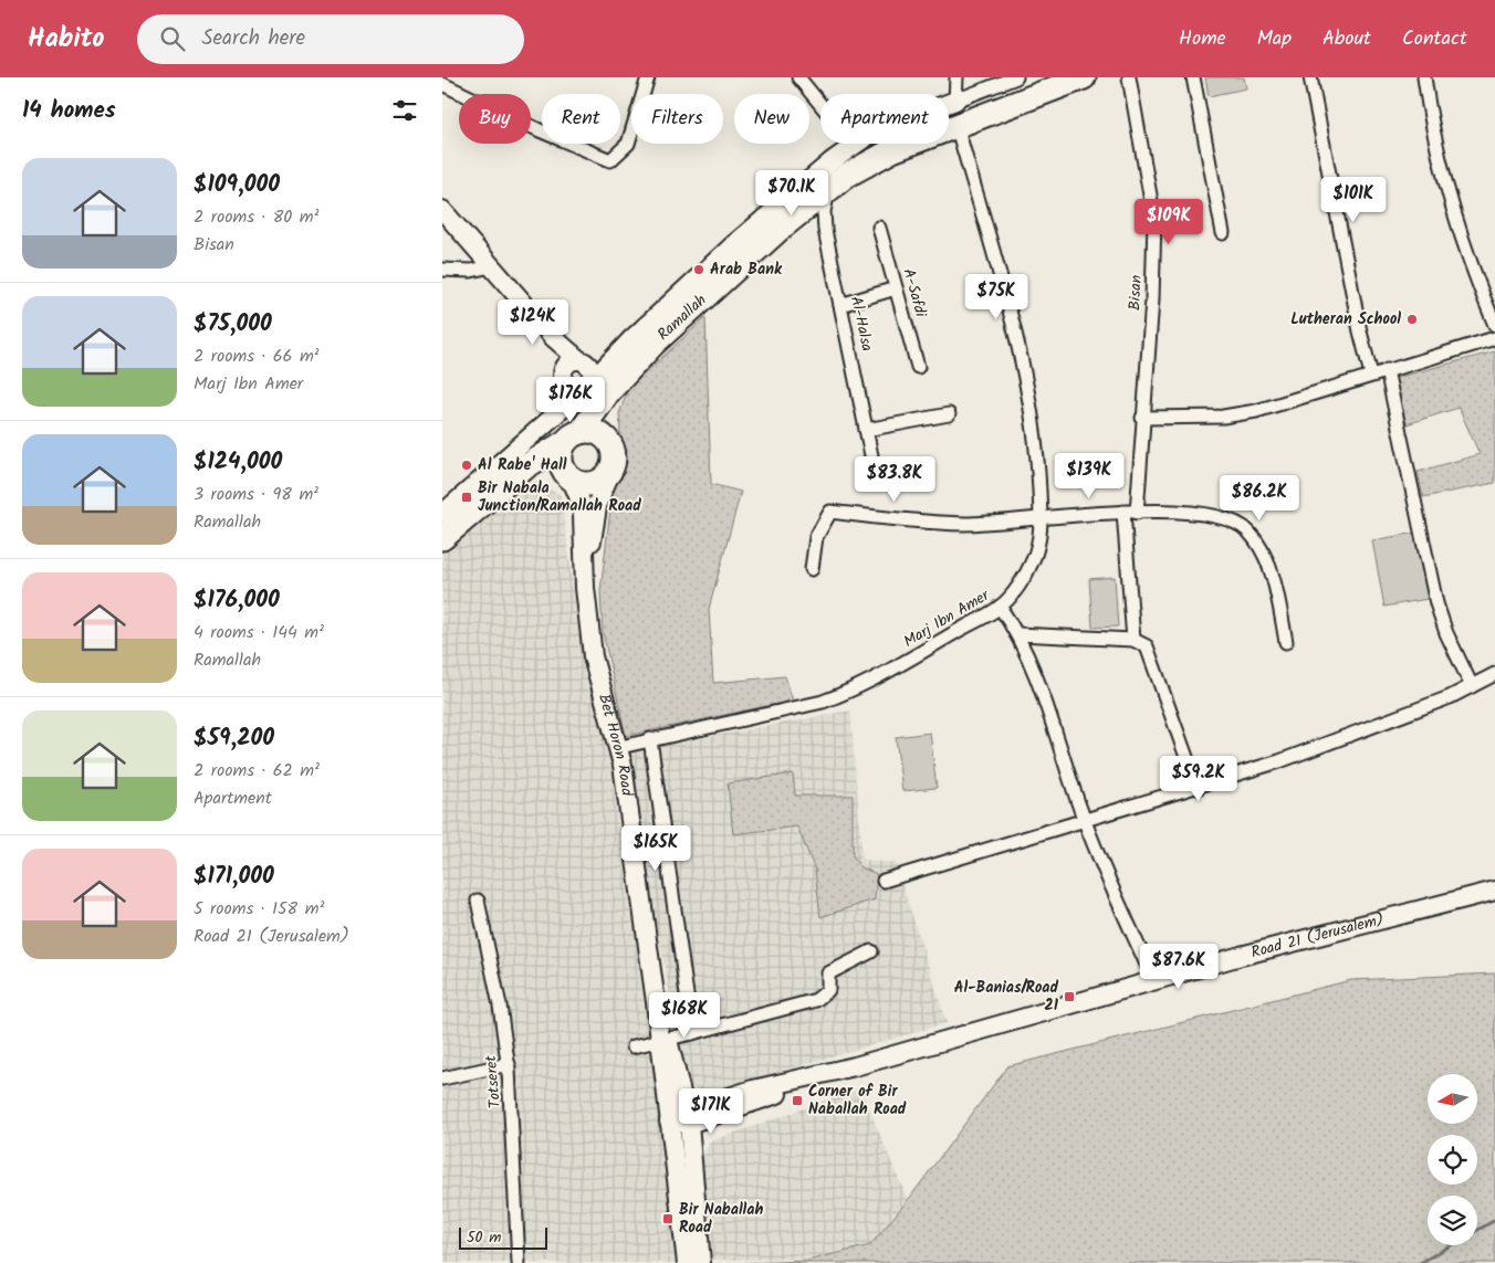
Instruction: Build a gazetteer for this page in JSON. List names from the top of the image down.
{
  "streets": {
    "highway": ["Ramallah"],
    "street": [
      "A-Safdi",
      "Bisan",
      "Al-Halsa",
      "Marj Ibn Amer",
      "Bet Horon Road",
      "Road 21 (Jerusalem)",
      "Totseret"
    ]
  },
  "crossings": [
    ["Ramallah", "Al-Halsa"],
    ["Ramallah", "Marj Ibn Amer"],
    ["Ramallah", "Bet Horon Road"],
    ["Marj Ibn Amer", "Bet Horon Road"],
    ["Bet Horon Road", "Road 21 (Jerusalem)"]
  ],
  "places": {
    "other": ["Arab Bank", "Lutheran School", "Al Rabe' Hall"],
    "transit": [
      "Bir Nabala Junction/Ramallah Road",
      "Al-Banias/Road 21",
      "Corner of Bir Naballah Road",
      "Bir Naballah Road"
    ]
  },
  "scale_bar": "50 m",
  "north": "left",
  "page": {
    "header": "Habito",
    "search": "Search here",
    "nav": [
      "Home",
      "Map",
      "About",
      "Contact"
    ],
    "heading": "14 homes",
    "chip": [
      "Buy",
      "Rent",
      "Filters",
      "New",
      "Apartment"
    ],
    "list": [
      {
        "name": "$109,000",
        "note": "2 rooms · 80 m² · Bisan"
      },
      {
        "name": "$75,000",
        "note": "2 rooms · 66 m² · Marj Ibn Amer"
      },
      {
        "name": "$124,000",
        "note": "3 rooms · 98 m² · Ramallah"
      },
      {
        "name": "$176,000",
        "note": "4 rooms · 144 m² · Ramallah"
      },
      {
        "name": "$59,200",
        "note": "2 rooms · 62 m² · Apartment"
      },
      {
        "name": "$171,000",
        "note": "5 rooms · 158 m² · Road 21 (Jerusalem)"
      }
    ],
    "price": [
      "$70.1K",
      "$101K",
      "$109K",
      "$75K",
      "$124K",
      "$176K",
      "$139K",
      "$83.8K",
      "$86.2K",
      "$59.2K",
      "$165K",
      "$87.6K",
      "$168K",
      "$171K"
    ],
    "scale": "50 m"
  }
}
